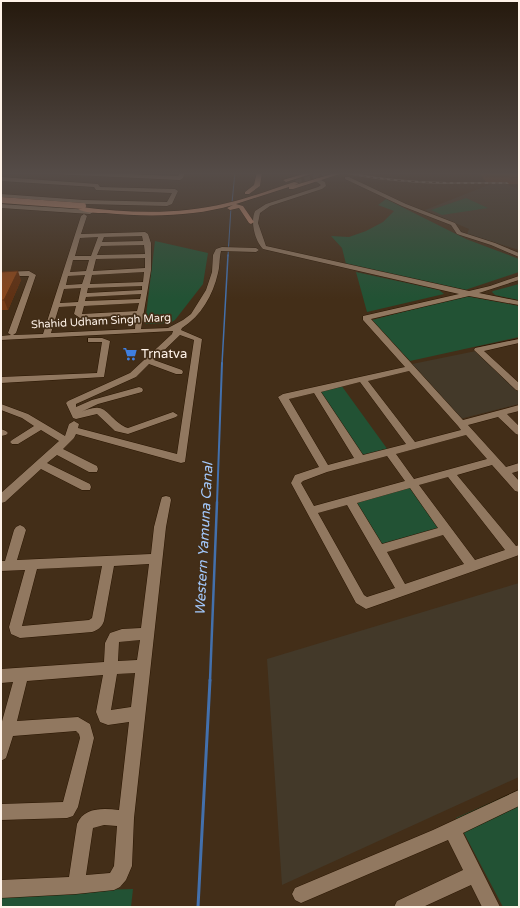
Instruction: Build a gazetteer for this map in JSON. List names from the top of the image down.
{
  "streets": {
    "street": ["Shahid Udham Singh Marg"]
  },
  "water": ["Western Yamuna Canal"],
  "places": {
    "supermarket": ["Trnatva"]
  }
}
